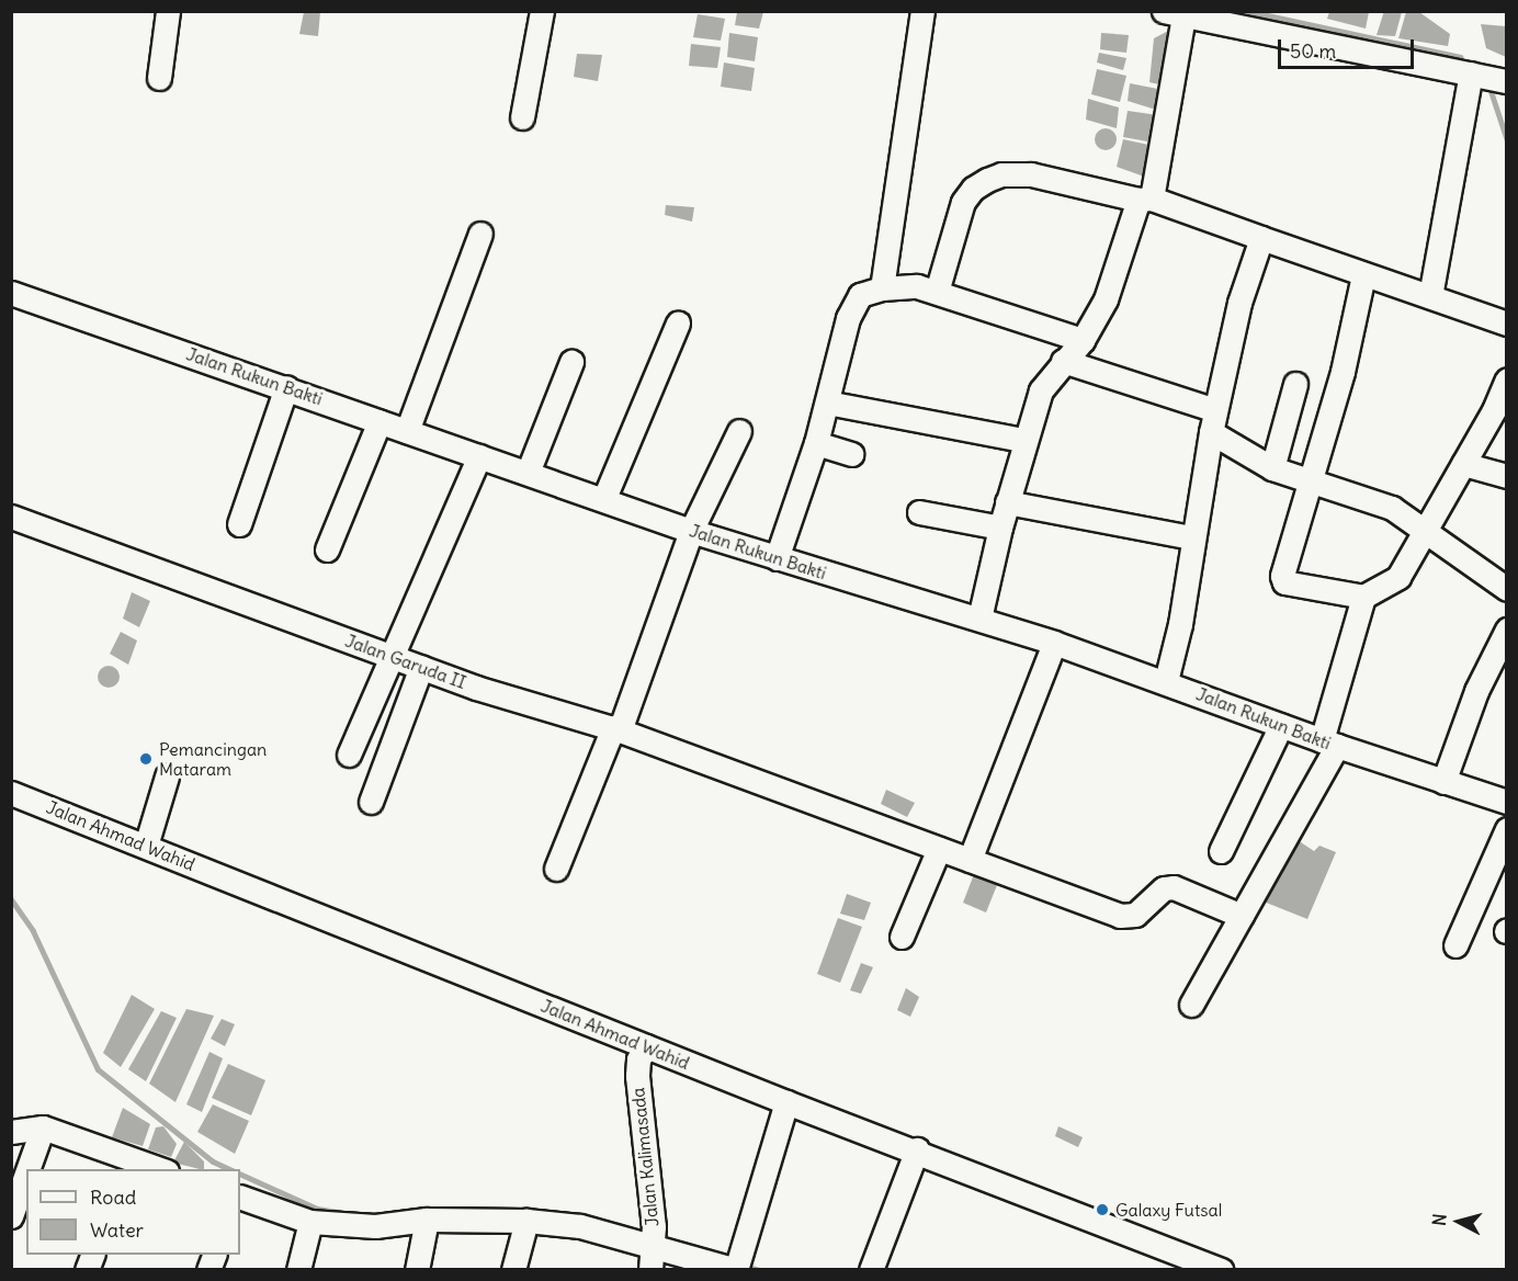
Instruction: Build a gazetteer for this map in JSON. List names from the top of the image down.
{
  "streets": {
    "street": [
      "Jalan Rukun Bakti",
      "Jalan Garuda II",
      "Jalan Ahmad Wahid",
      "Jalan Kalimasada"
    ]
  },
  "crossings": [
    ["Jalan Ahmad Wahid", "Jalan Kalimasada"]
  ],
  "places": ["Pemancingan Mataram", "Galaxy Futsal"],
  "legend": ["Road", "Water"],
  "scale_bar": "50 m",
  "north": "left"
}
